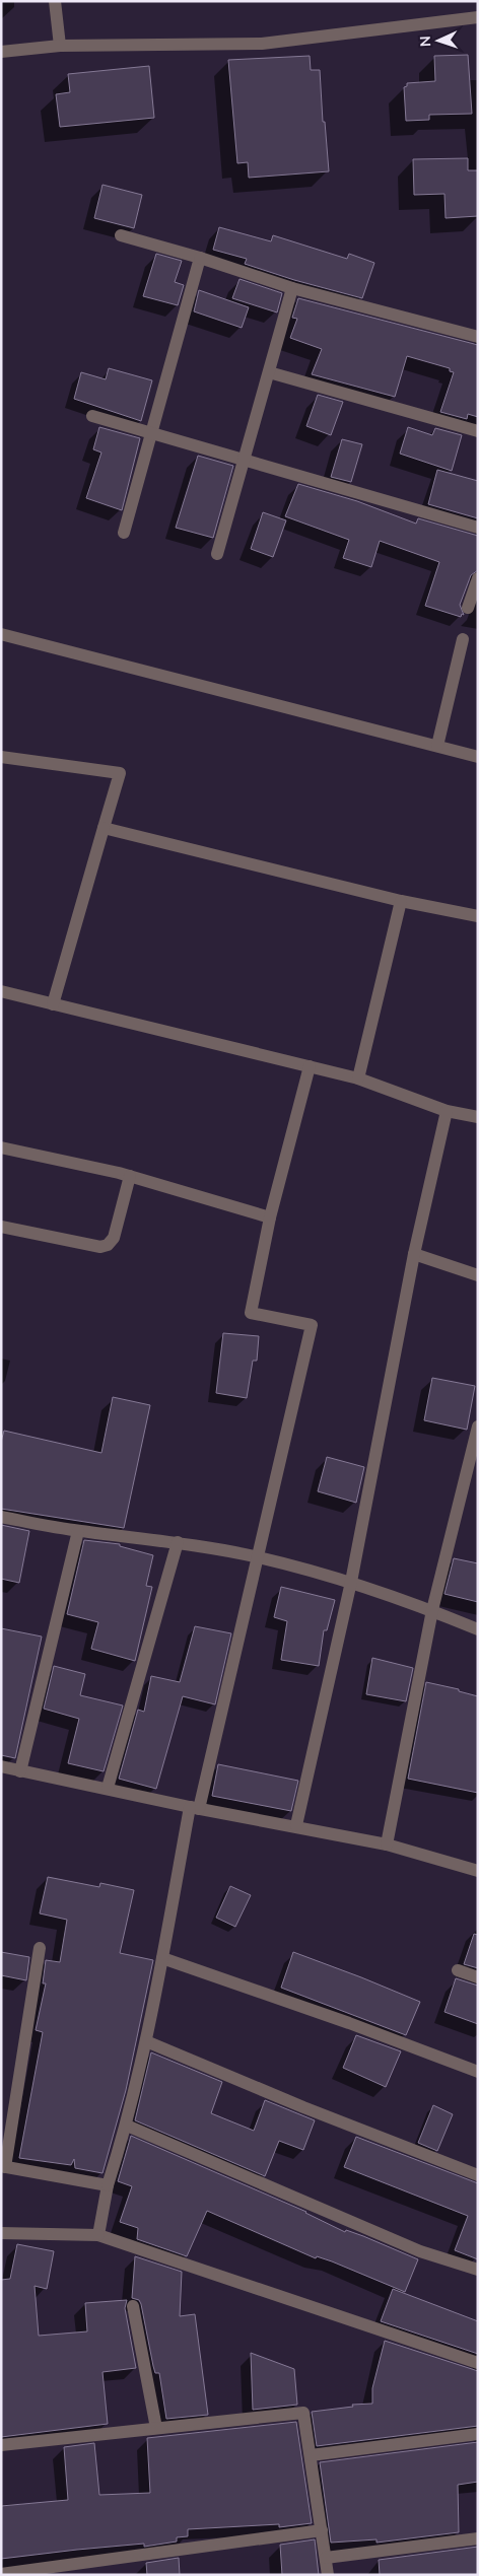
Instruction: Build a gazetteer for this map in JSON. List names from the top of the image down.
{
  "north": "left"
}
